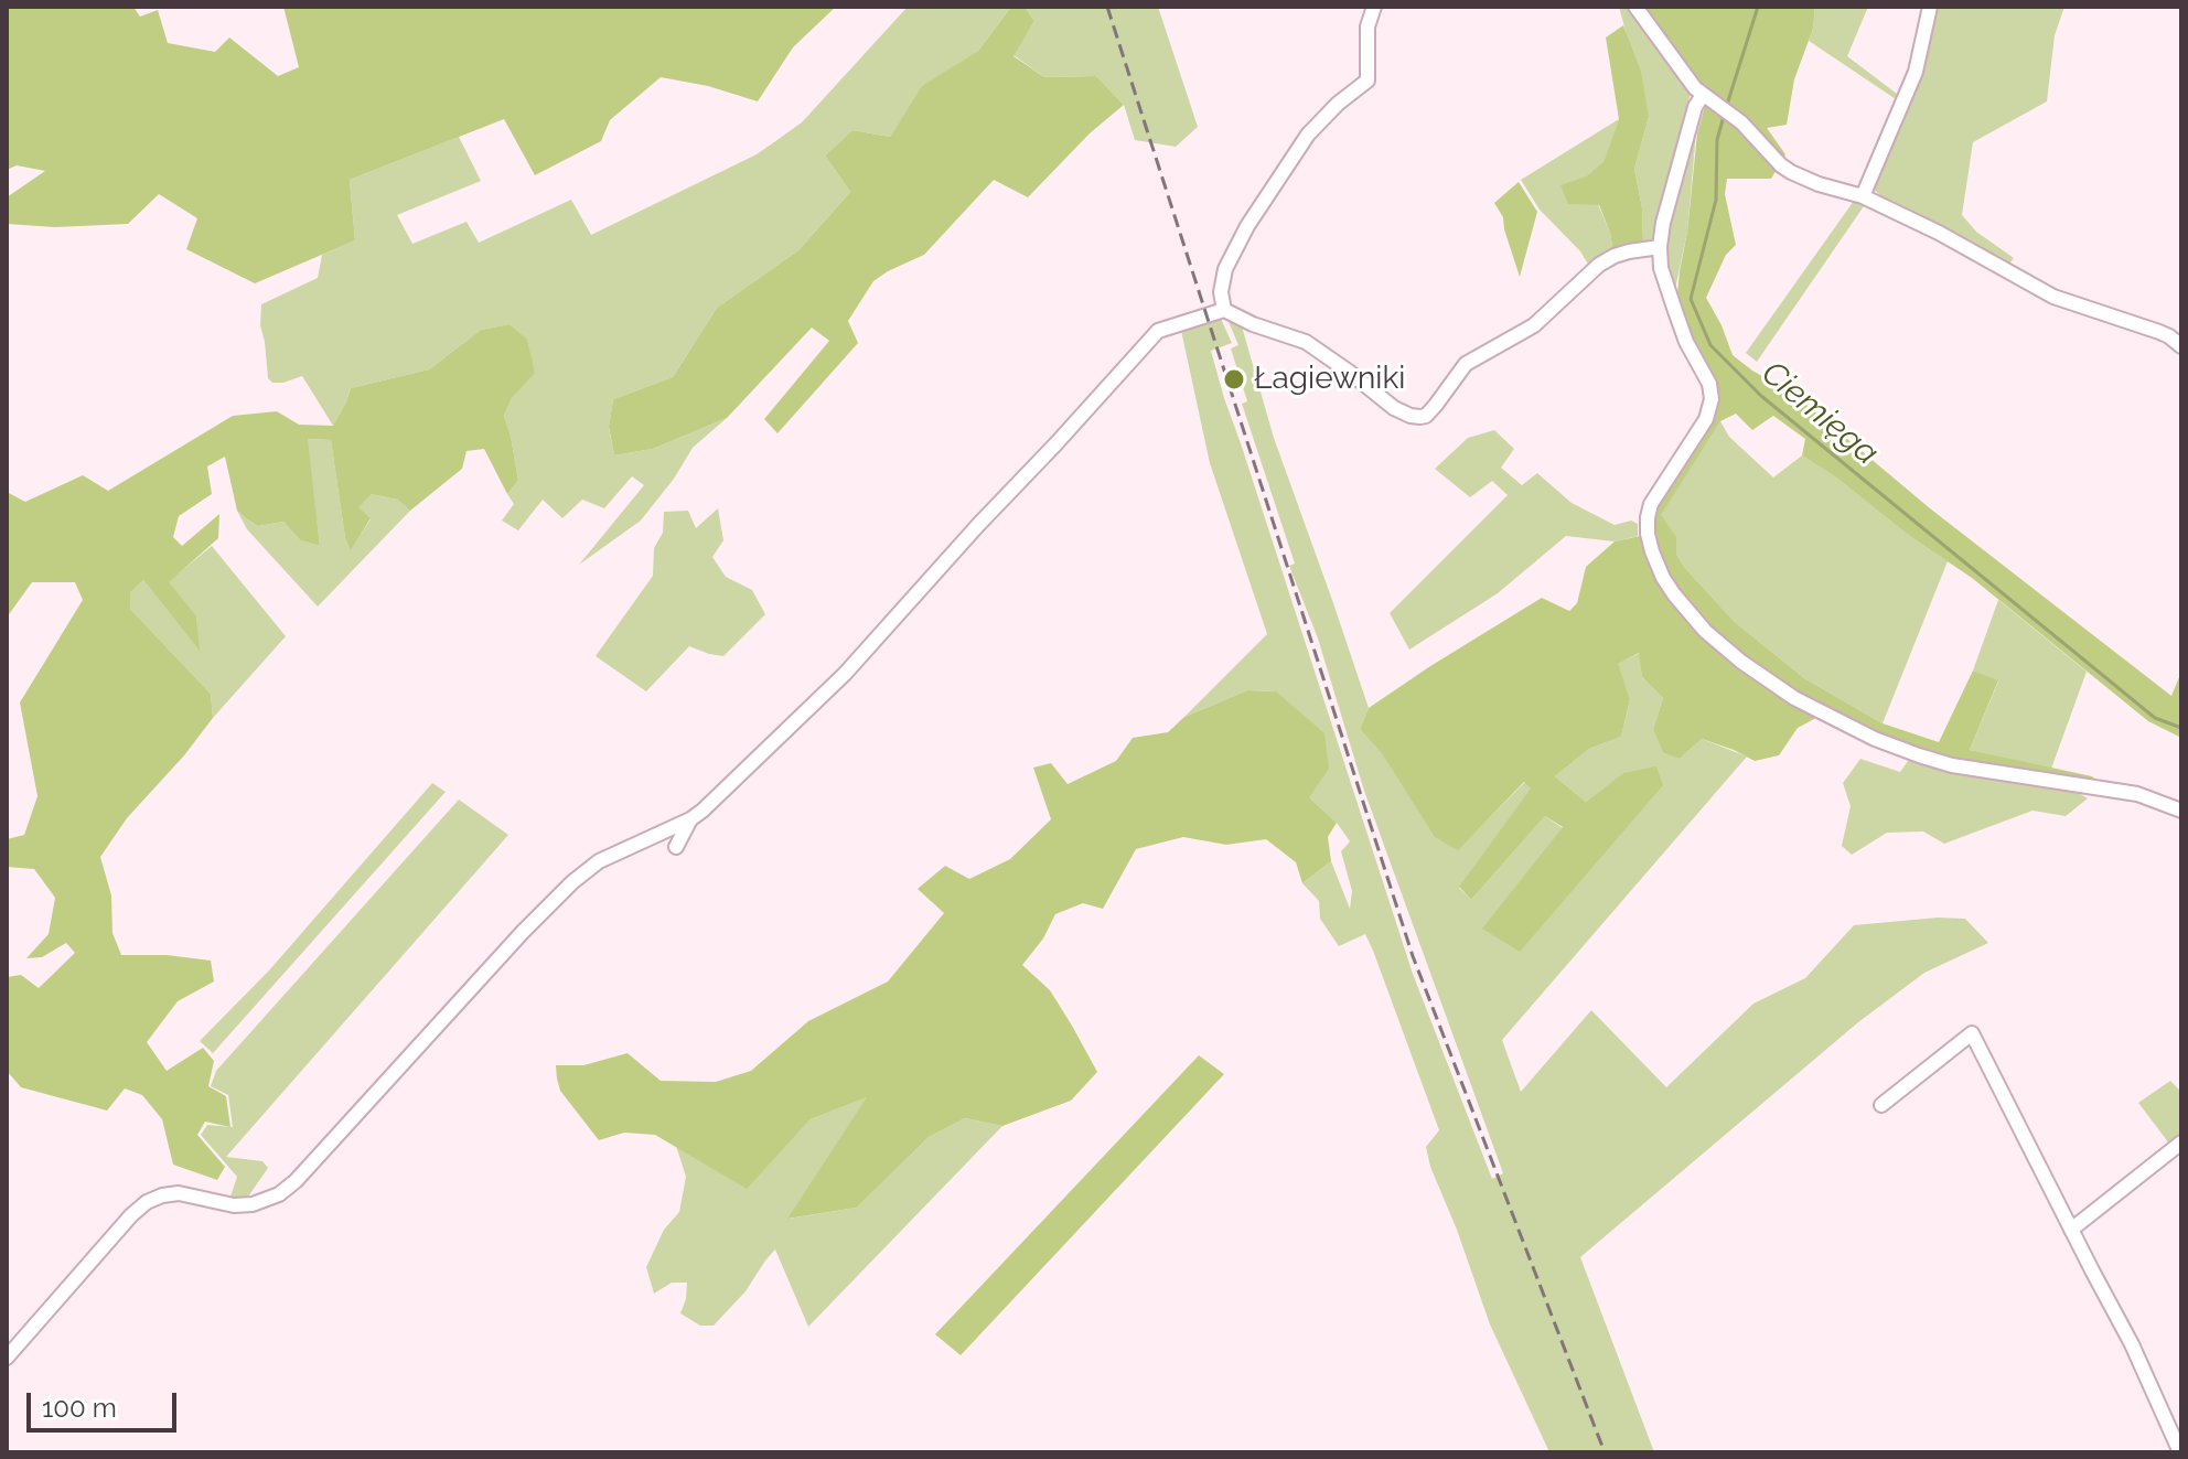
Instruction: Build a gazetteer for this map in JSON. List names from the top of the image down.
{
  "water": ["Ciemięga"],
  "places": ["Łagiewniki"],
  "scale_bar": "100 m"
}
